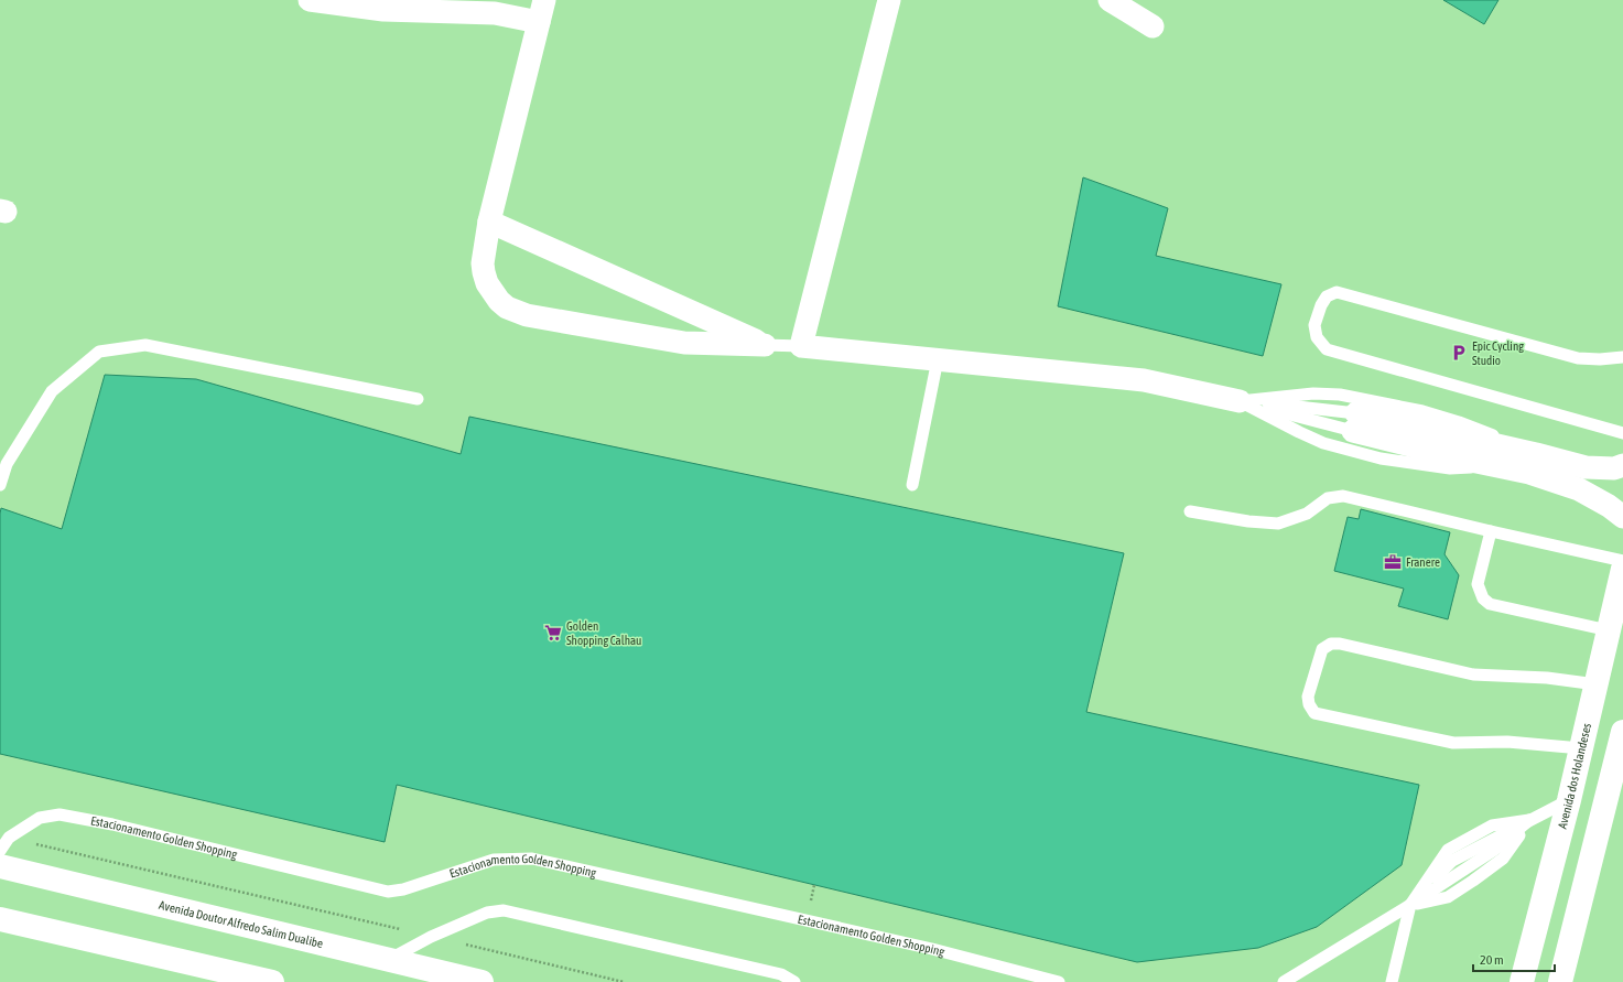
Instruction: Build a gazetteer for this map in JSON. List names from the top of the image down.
{
  "streets": {
    "main road": ["Avenida dos Holandeses", "Avenida Doutor Alfredo Salim Dualibe"],
    "lane": ["Estacionamento Golden Shopping"]
  },
  "places": {
    "parking": ["Epic Cycling Studio"],
    "office": ["Franere"],
    "supermarket": ["Golden Shopping Calhau"]
  },
  "scale_bar": "20 m"
}
